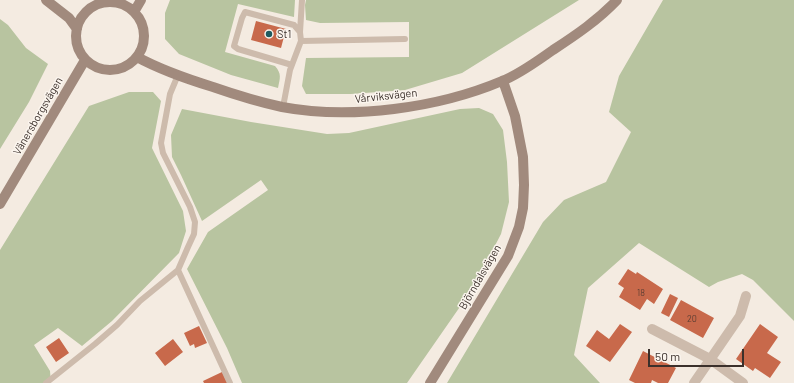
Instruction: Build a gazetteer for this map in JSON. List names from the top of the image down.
{
  "streets": {
    "street": ["Vårviksvägen", "Vänersborgsvägen", "Björndalsvägen"]
  },
  "crossings": [
    ["Vårviksvägen", "Vänersborgsvägen"],
    ["Vårviksvägen", "Björndalsvägen"]
  ],
  "places": ["St1"],
  "house_numbers": ["18", "20"],
  "scale_bar": "50 m"
}
